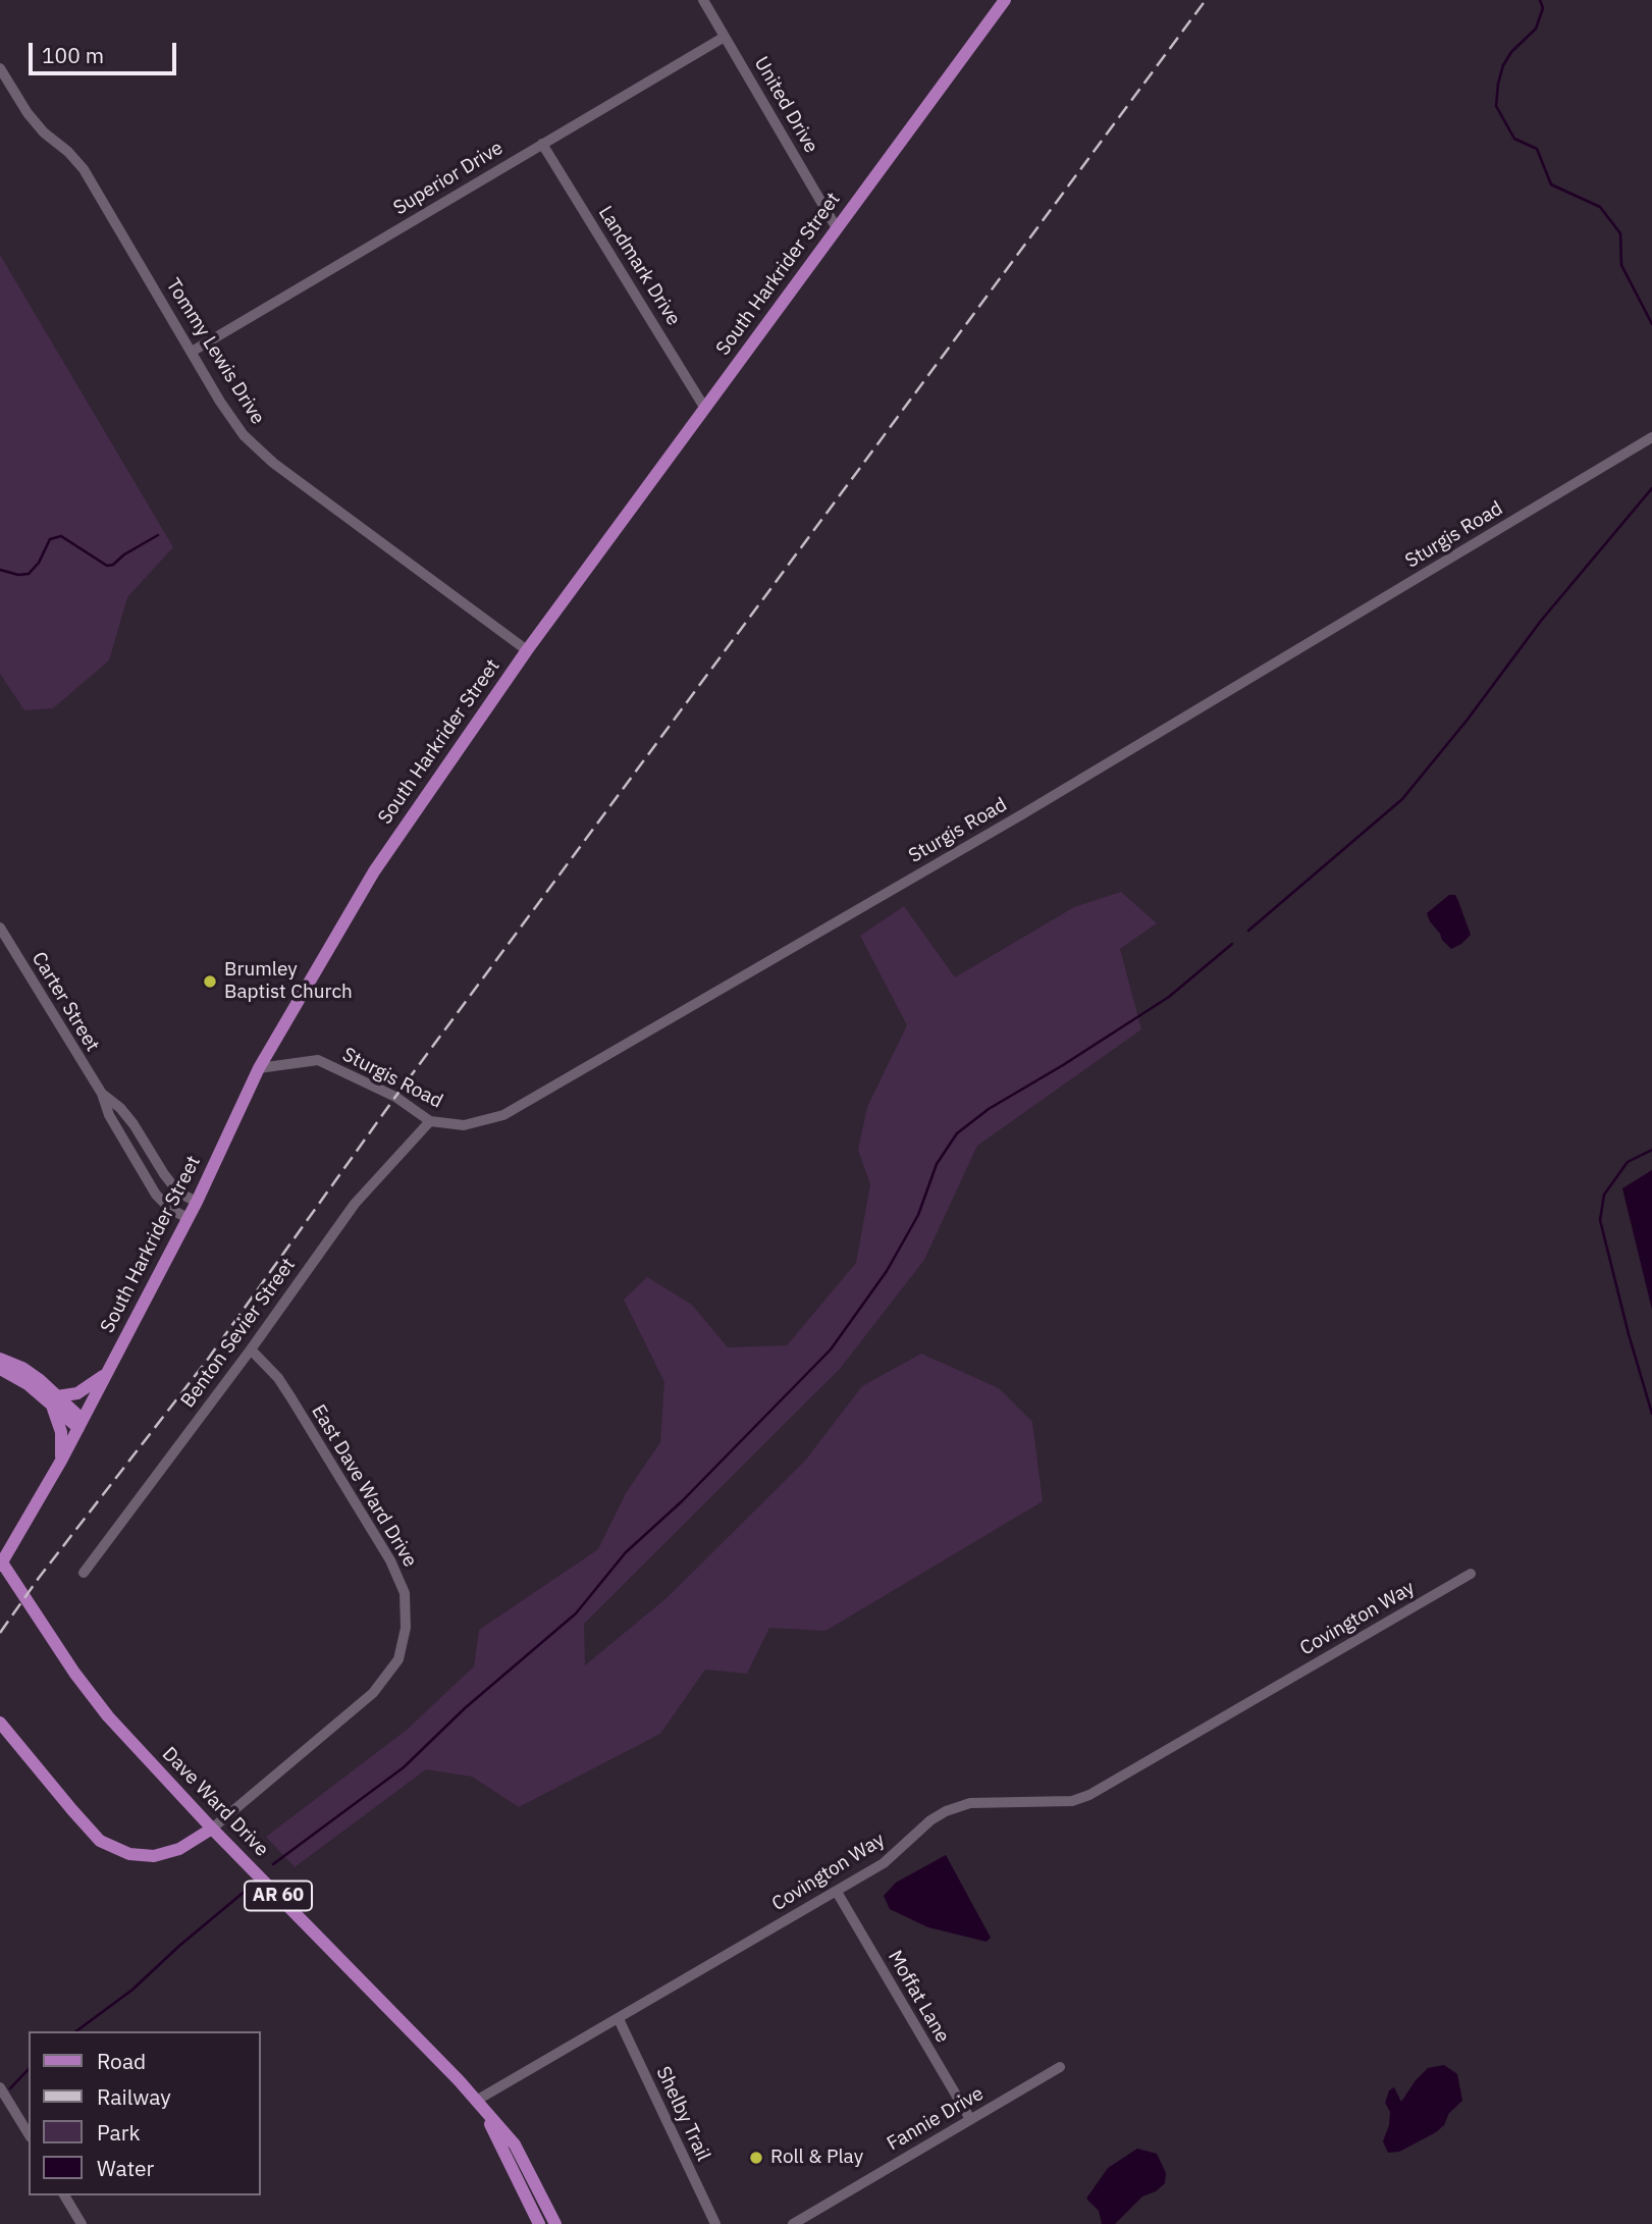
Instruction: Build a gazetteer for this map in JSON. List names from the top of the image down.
{
  "streets": {
    "main road": ["South Harkrider Street", "Dave Ward Drive", "AR 60"],
    "street": [
      "United Drive",
      "Superior Drive",
      "Landmark Drive",
      "Tommy Lewis Drive",
      "Sturgis Road",
      "Carter Street",
      "Benton Sevier Street",
      "East Dave Ward Drive",
      "Covington Way",
      "Moffat Lane",
      "Shelby Trail",
      "Fannie Drive"
    ]
  },
  "crossings": [
    ["United Drive", "Superior Drive"],
    ["United Drive", "South Harkrider Street"],
    ["Superior Drive", "Landmark Drive"],
    ["Superior Drive", "Tommy Lewis Drive"],
    ["Landmark Drive", "South Harkrider Street"],
    ["South Harkrider Street", "Tommy Lewis Drive"],
    ["South Harkrider Street", "Sturgis Road"],
    ["South Harkrider Street", "Carter Street"],
    ["Sturgis Road", "Benton Sevier Street"],
    ["Benton Sevier Street", "East Dave Ward Drive"],
    ["East Dave Ward Drive", "Dave Ward Drive"],
    ["Covington Way", "Dave Ward Drive"],
    ["Covington Way", "Moffat Lane"],
    ["Covington Way", "Shelby Trail"],
    ["Moffat Lane", "Fannie Drive"]
  ],
  "places": ["Brumley Baptist Church", "Roll & Play"],
  "legend": [
    "Road",
    "Railway",
    "Park",
    "Water"
  ],
  "scale_bar": "100 m"
}
